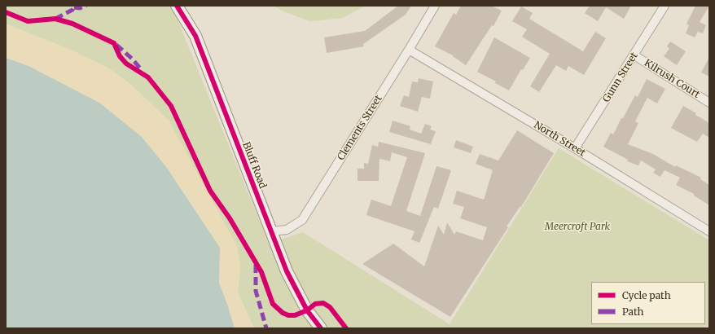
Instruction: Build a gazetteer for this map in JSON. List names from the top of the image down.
{
  "streets": {
    "street": [
      "Gunn Street",
      "Kilrush Court",
      "Clements Street",
      "North Street",
      "Bluff Road"
    ]
  },
  "crossings": [
    ["Gunn Street", "Kilrush Court"],
    ["Gunn Street", "North Street"],
    ["Clements Street", "North Street"],
    ["Clements Street", "Bluff Road"]
  ],
  "parks": ["Meercroft Park"],
  "legend": ["Cycle path", "Path"]
}
